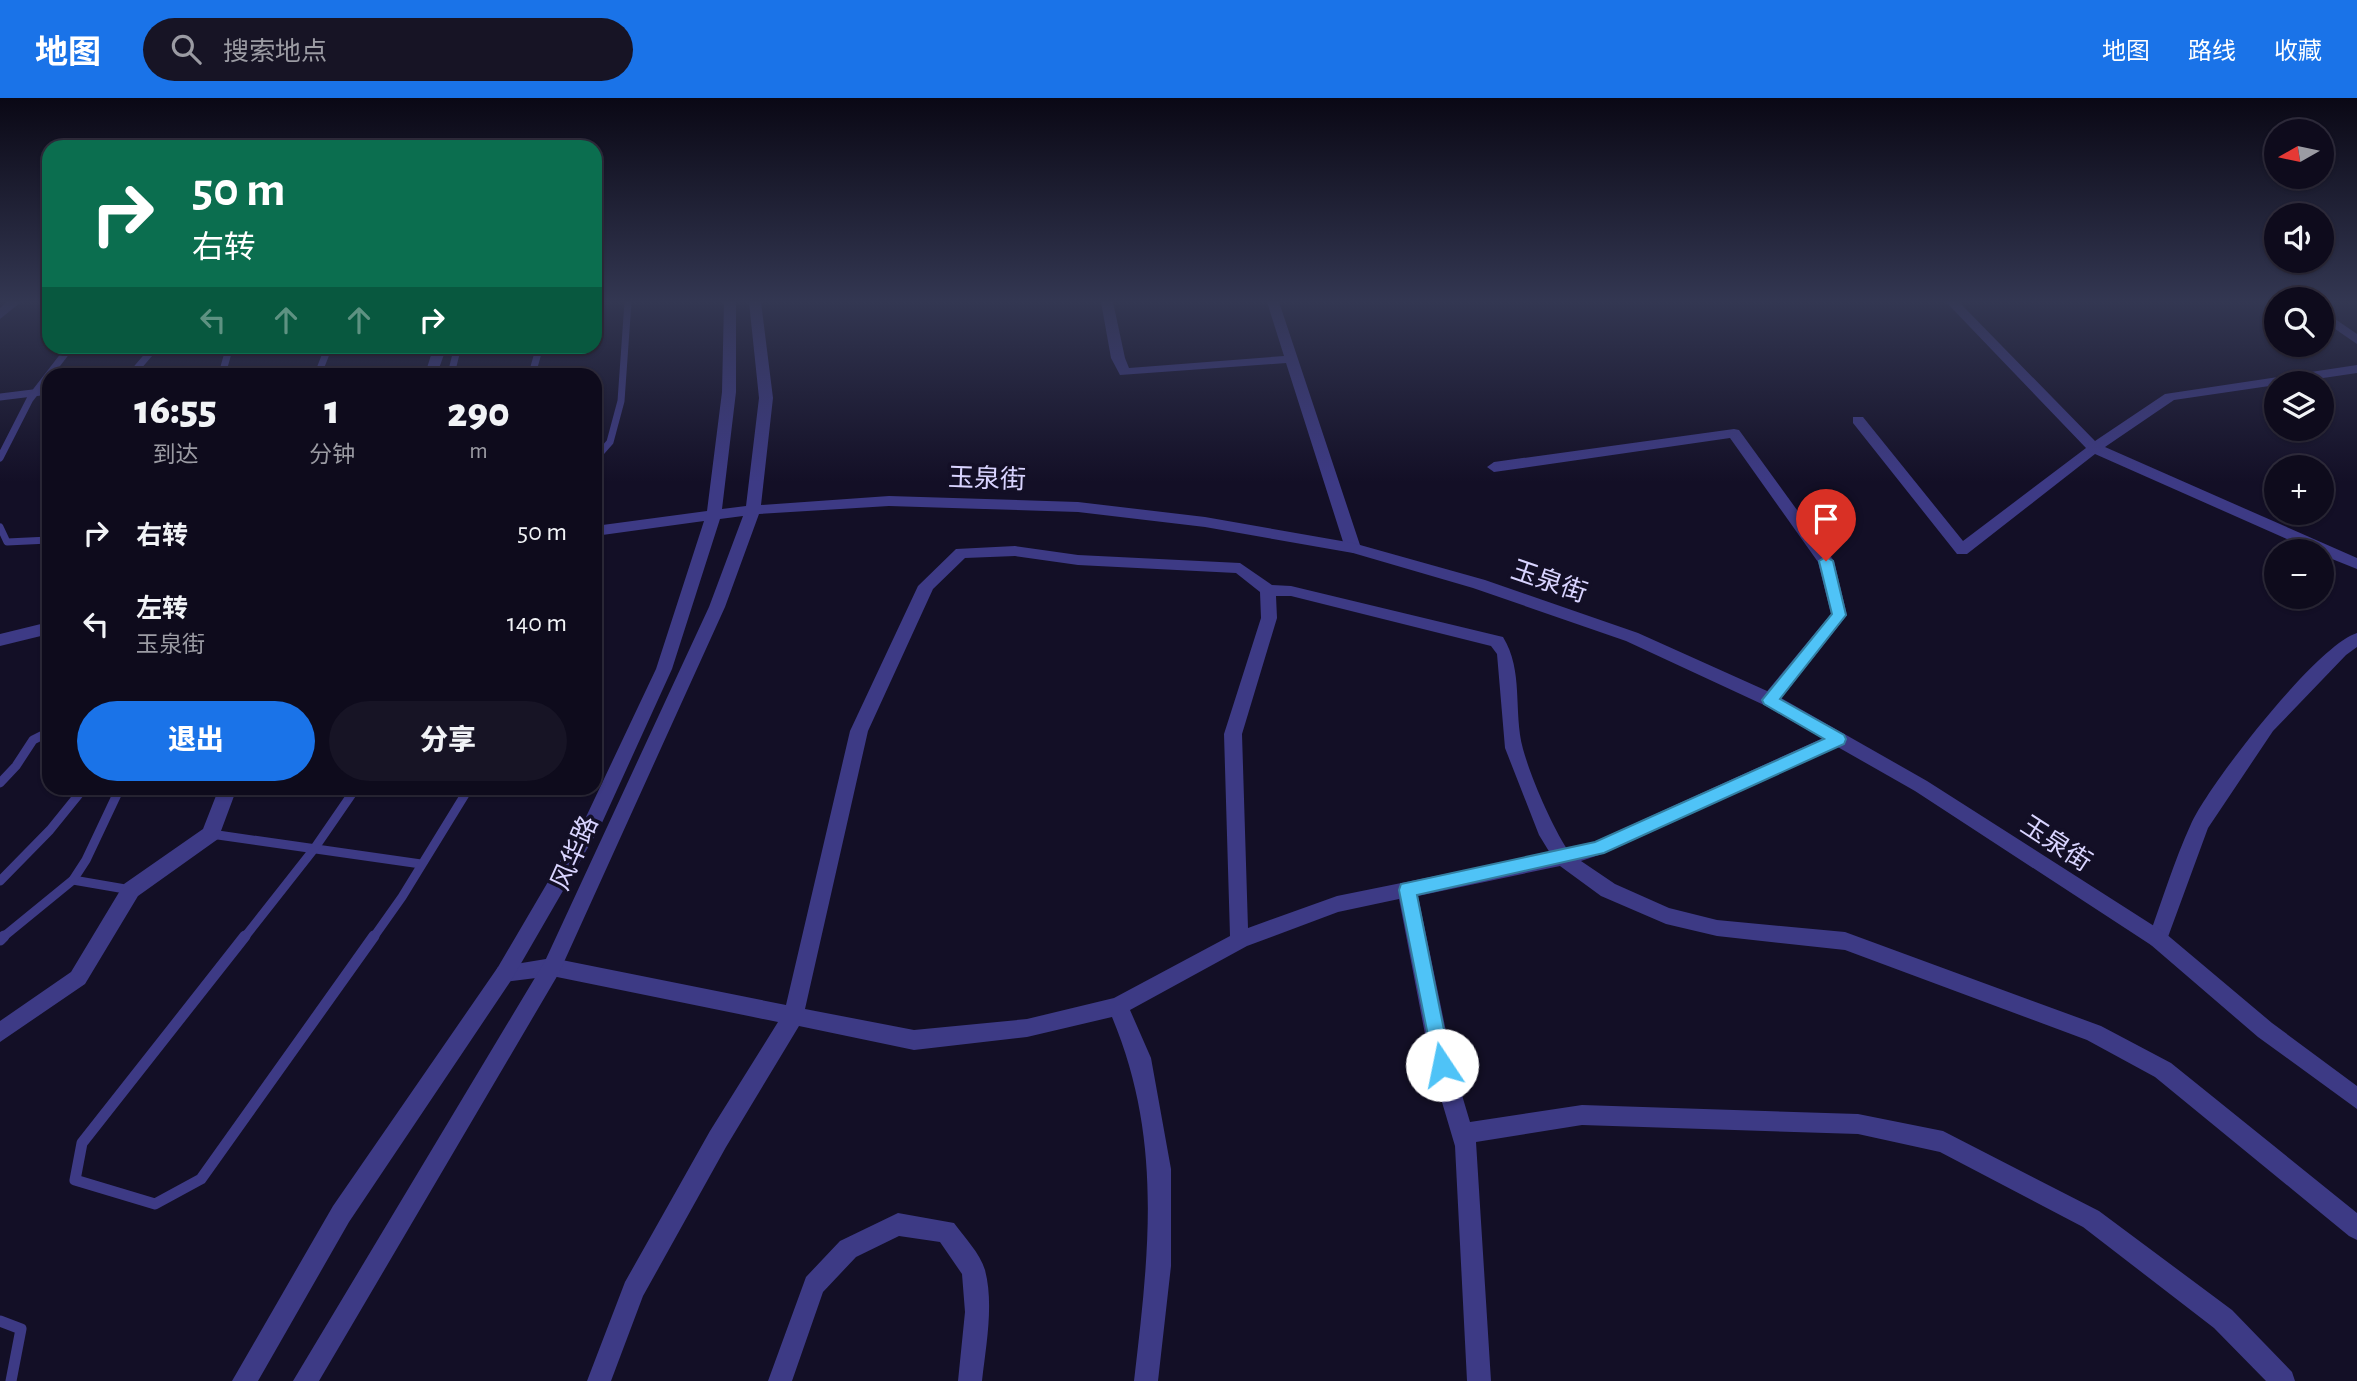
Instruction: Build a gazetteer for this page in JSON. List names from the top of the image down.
{
  "streets": {
    "street": ["玉泉街", "风华路"]
  },
  "crossings": [
    ["玉泉街", "风华路"]
  ],
  "north": "left",
  "page": {
    "header": "地图",
    "search": "搜索地点",
    "nav": ["地图", "路线", "收藏"],
    "map_buttons": ["+", "−"],
    "turn": ["50 m", "右转"],
    "eta": [
      "16:55",
      "到达",
      "1",
      "分钟",
      "290",
      "m"
    ],
    "list": [
      {
        "name": "右转",
        "value": "50 m"
      },
      {
        "name": "左转",
        "note": "玉泉街",
        "value": "140 m"
      }
    ],
    "buttons": ["退出", "分享"]
  }
}
